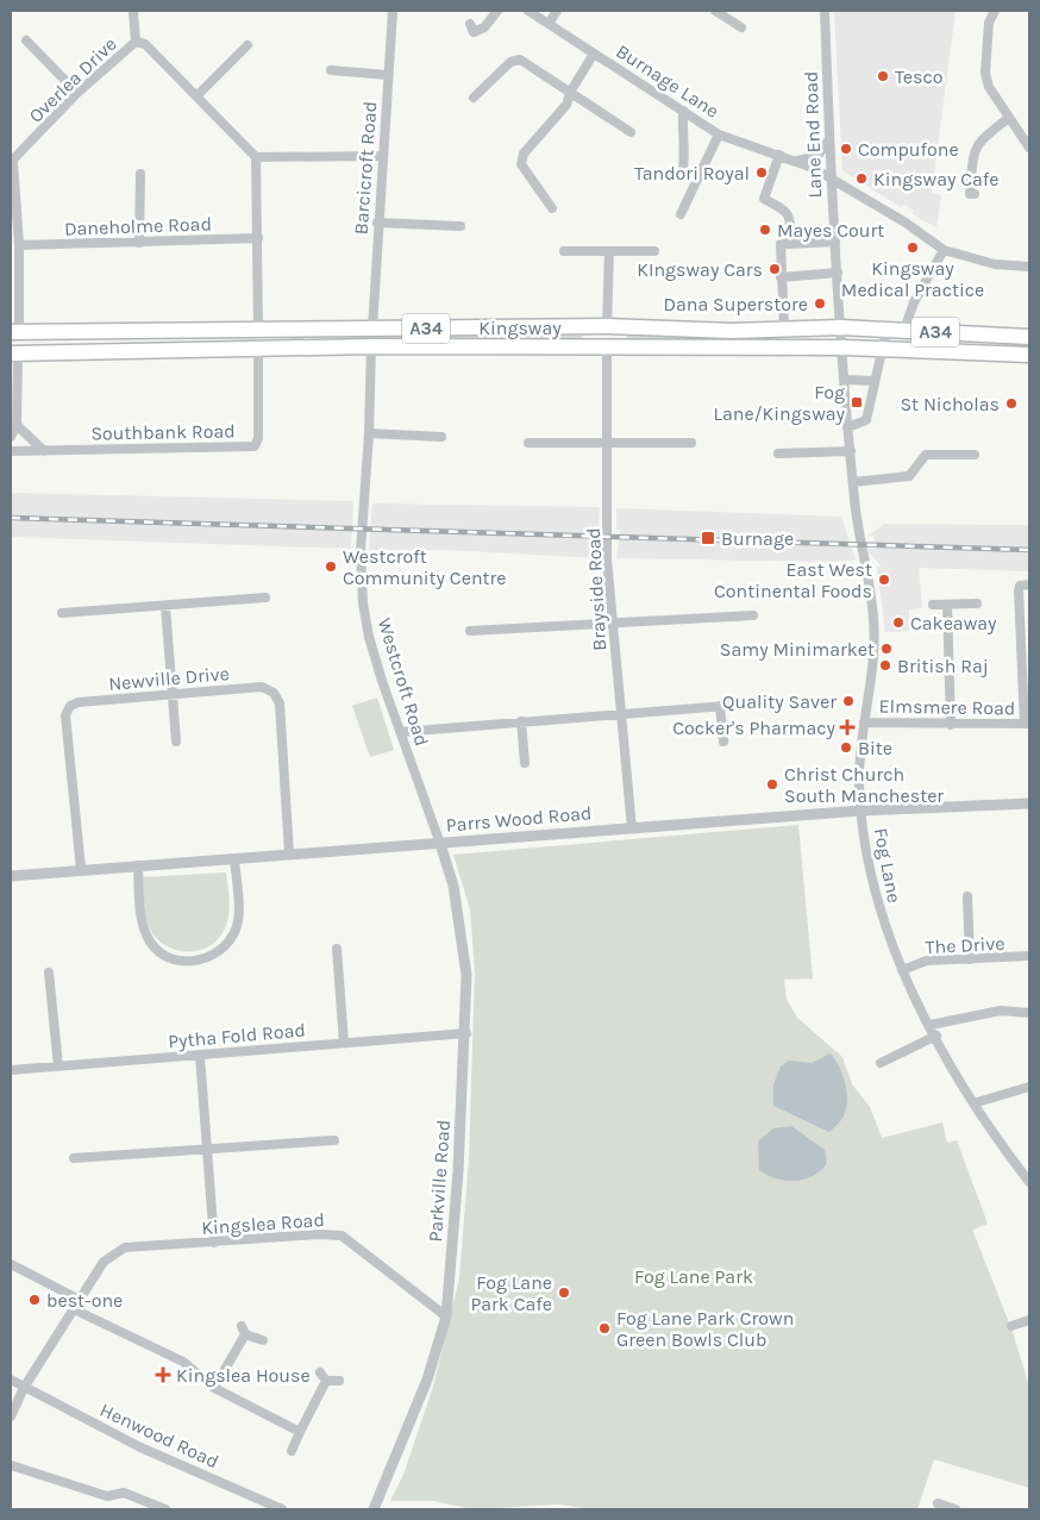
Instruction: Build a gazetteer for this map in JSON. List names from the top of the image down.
{
  "streets": {
    "highway": ["Kingsway", "A34"],
    "street": [
      "Overlea Drive",
      "Burnage Lane",
      "Lane End Road",
      "Barcicroft Road",
      "Daneholme Road",
      "Southbank Road",
      "Brayside Road",
      "Newville Drive",
      "Westcroft Road",
      "Elmsmere Road",
      "Parrs Wood Road",
      "Fog Lane",
      "The Drive",
      "Pytha Fold Road",
      "Parkville Road",
      "Kingslea Road",
      "Henwood Road"
    ]
  },
  "crossings": [
    ["Burnage Lane", "Lane End Road"],
    ["Lane End Road", "Kingsway"],
    ["Lane End Road", "Fog Lane"],
    ["Barcicroft Road", "Kingsway"],
    ["Kingsway", "Southbank Road"],
    ["Kingsway", "Brayside Road"],
    ["Kingsway", "Westcroft Road"],
    ["Kingsway", "Fog Lane"],
    ["Brayside Road", "Parrs Wood Road"],
    ["Newville Drive", "Parrs Wood Road"],
    ["Westcroft Road", "Parrs Wood Road"],
    ["Westcroft Road", "Parkville Road"],
    ["Elmsmere Road", "Fog Lane"],
    ["Parrs Wood Road", "Fog Lane"],
    ["Parrs Wood Road", "Parkville Road"],
    ["Fog Lane", "The Drive"],
    ["Pytha Fold Road", "Parkville Road"],
    ["Parkville Road", "Kingslea Road"],
    ["Kingslea Road", "Henwood Road"]
  ],
  "parks": ["Fog Lane Park"],
  "places": {
    "other": [
      "Tesco",
      "Compufone",
      "Tandori Royal",
      "Kingsway Cafe",
      "Mayes Court",
      "Kingsway Medical Practice",
      "KIngsway Cars",
      "Dana Superstore",
      "St Nicholas",
      "Westcroft Community Centre",
      "East West Continental Foods",
      "Cakeaway",
      "Samy Minimarket",
      "British Raj",
      "Quality Saver",
      "Bite",
      "Christ Church South Manchester",
      "Fog Lane Park Cafe",
      "best-one",
      "Fog Lane Park Crown Green Bowls Club"
    ],
    "transit": ["Fog Lane/Kingsway", "Burnage"],
    "health": ["Cocker's Pharmacy", "Kingslea House"]
  }
}
